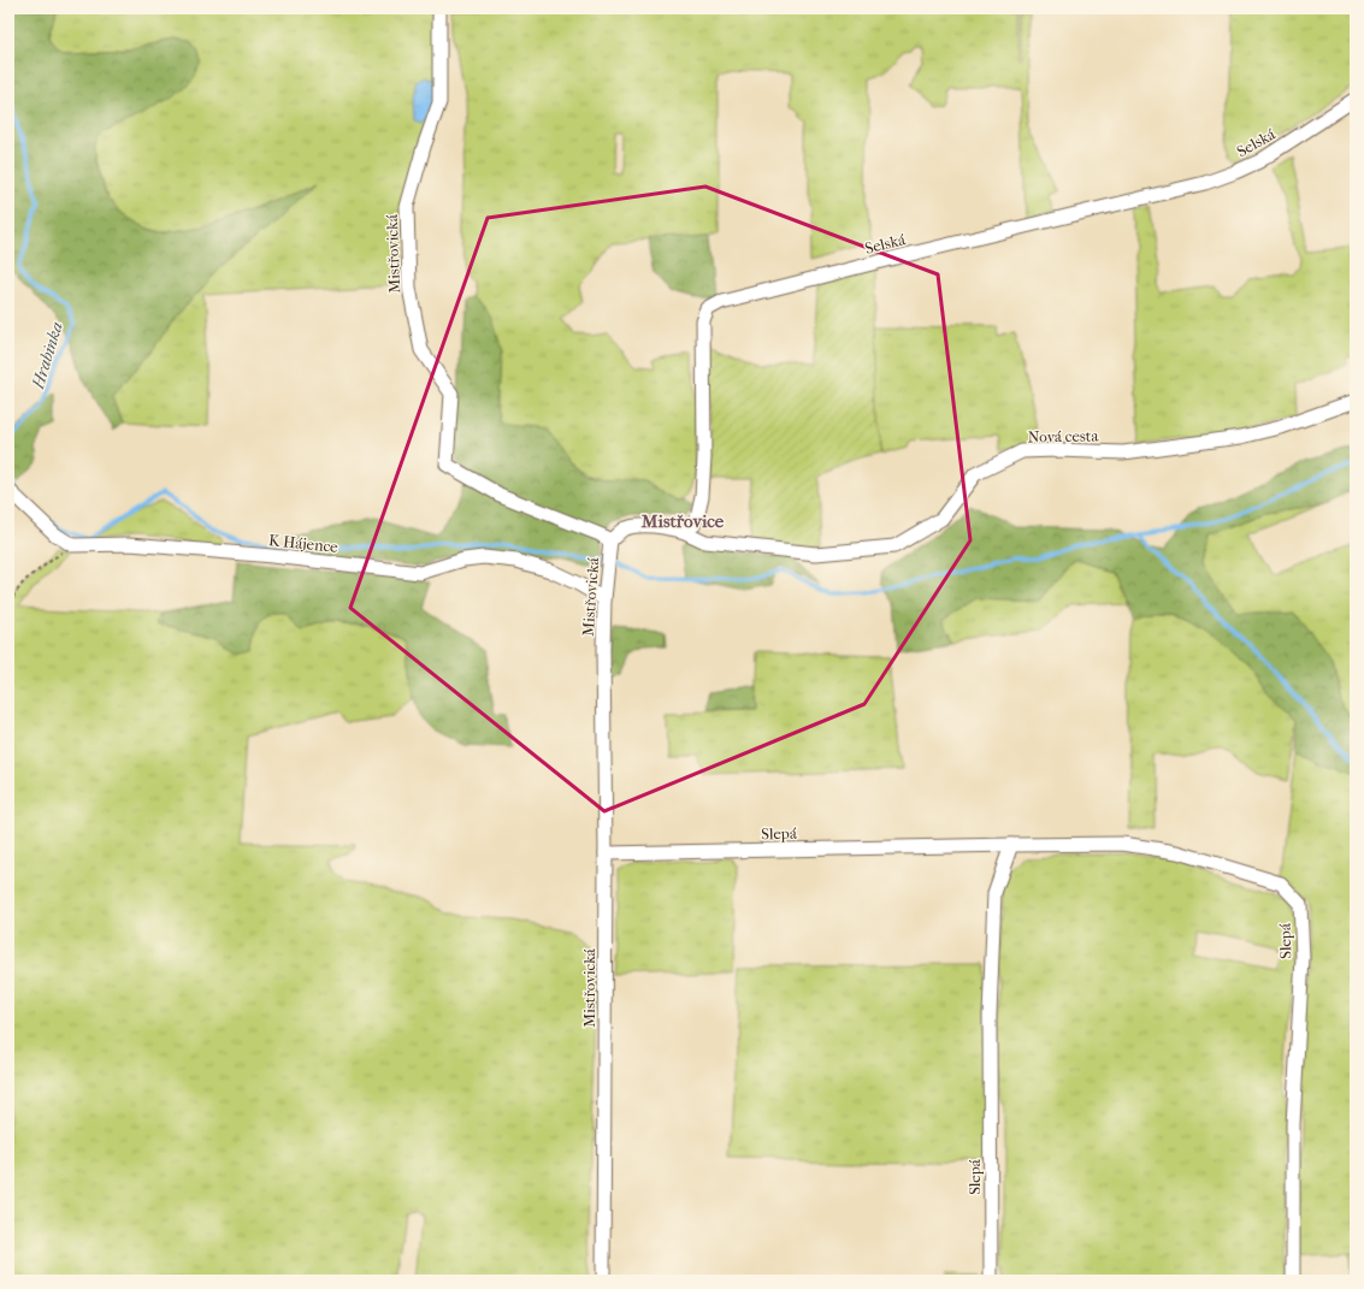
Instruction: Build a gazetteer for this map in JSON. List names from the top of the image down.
{
  "streets": {
    "street": [
      "Selská",
      "Mistřovická",
      "Nová cesta",
      "K Hájence",
      "Slepá"
    ]
  },
  "crossings": [
    ["Selská", "Nová cesta"],
    ["Mistřovická", "K Hájence"],
    ["Mistřovická", "Slepá"]
  ],
  "districts": ["Mistřovice"],
  "water": ["Hrabinka"]
}
